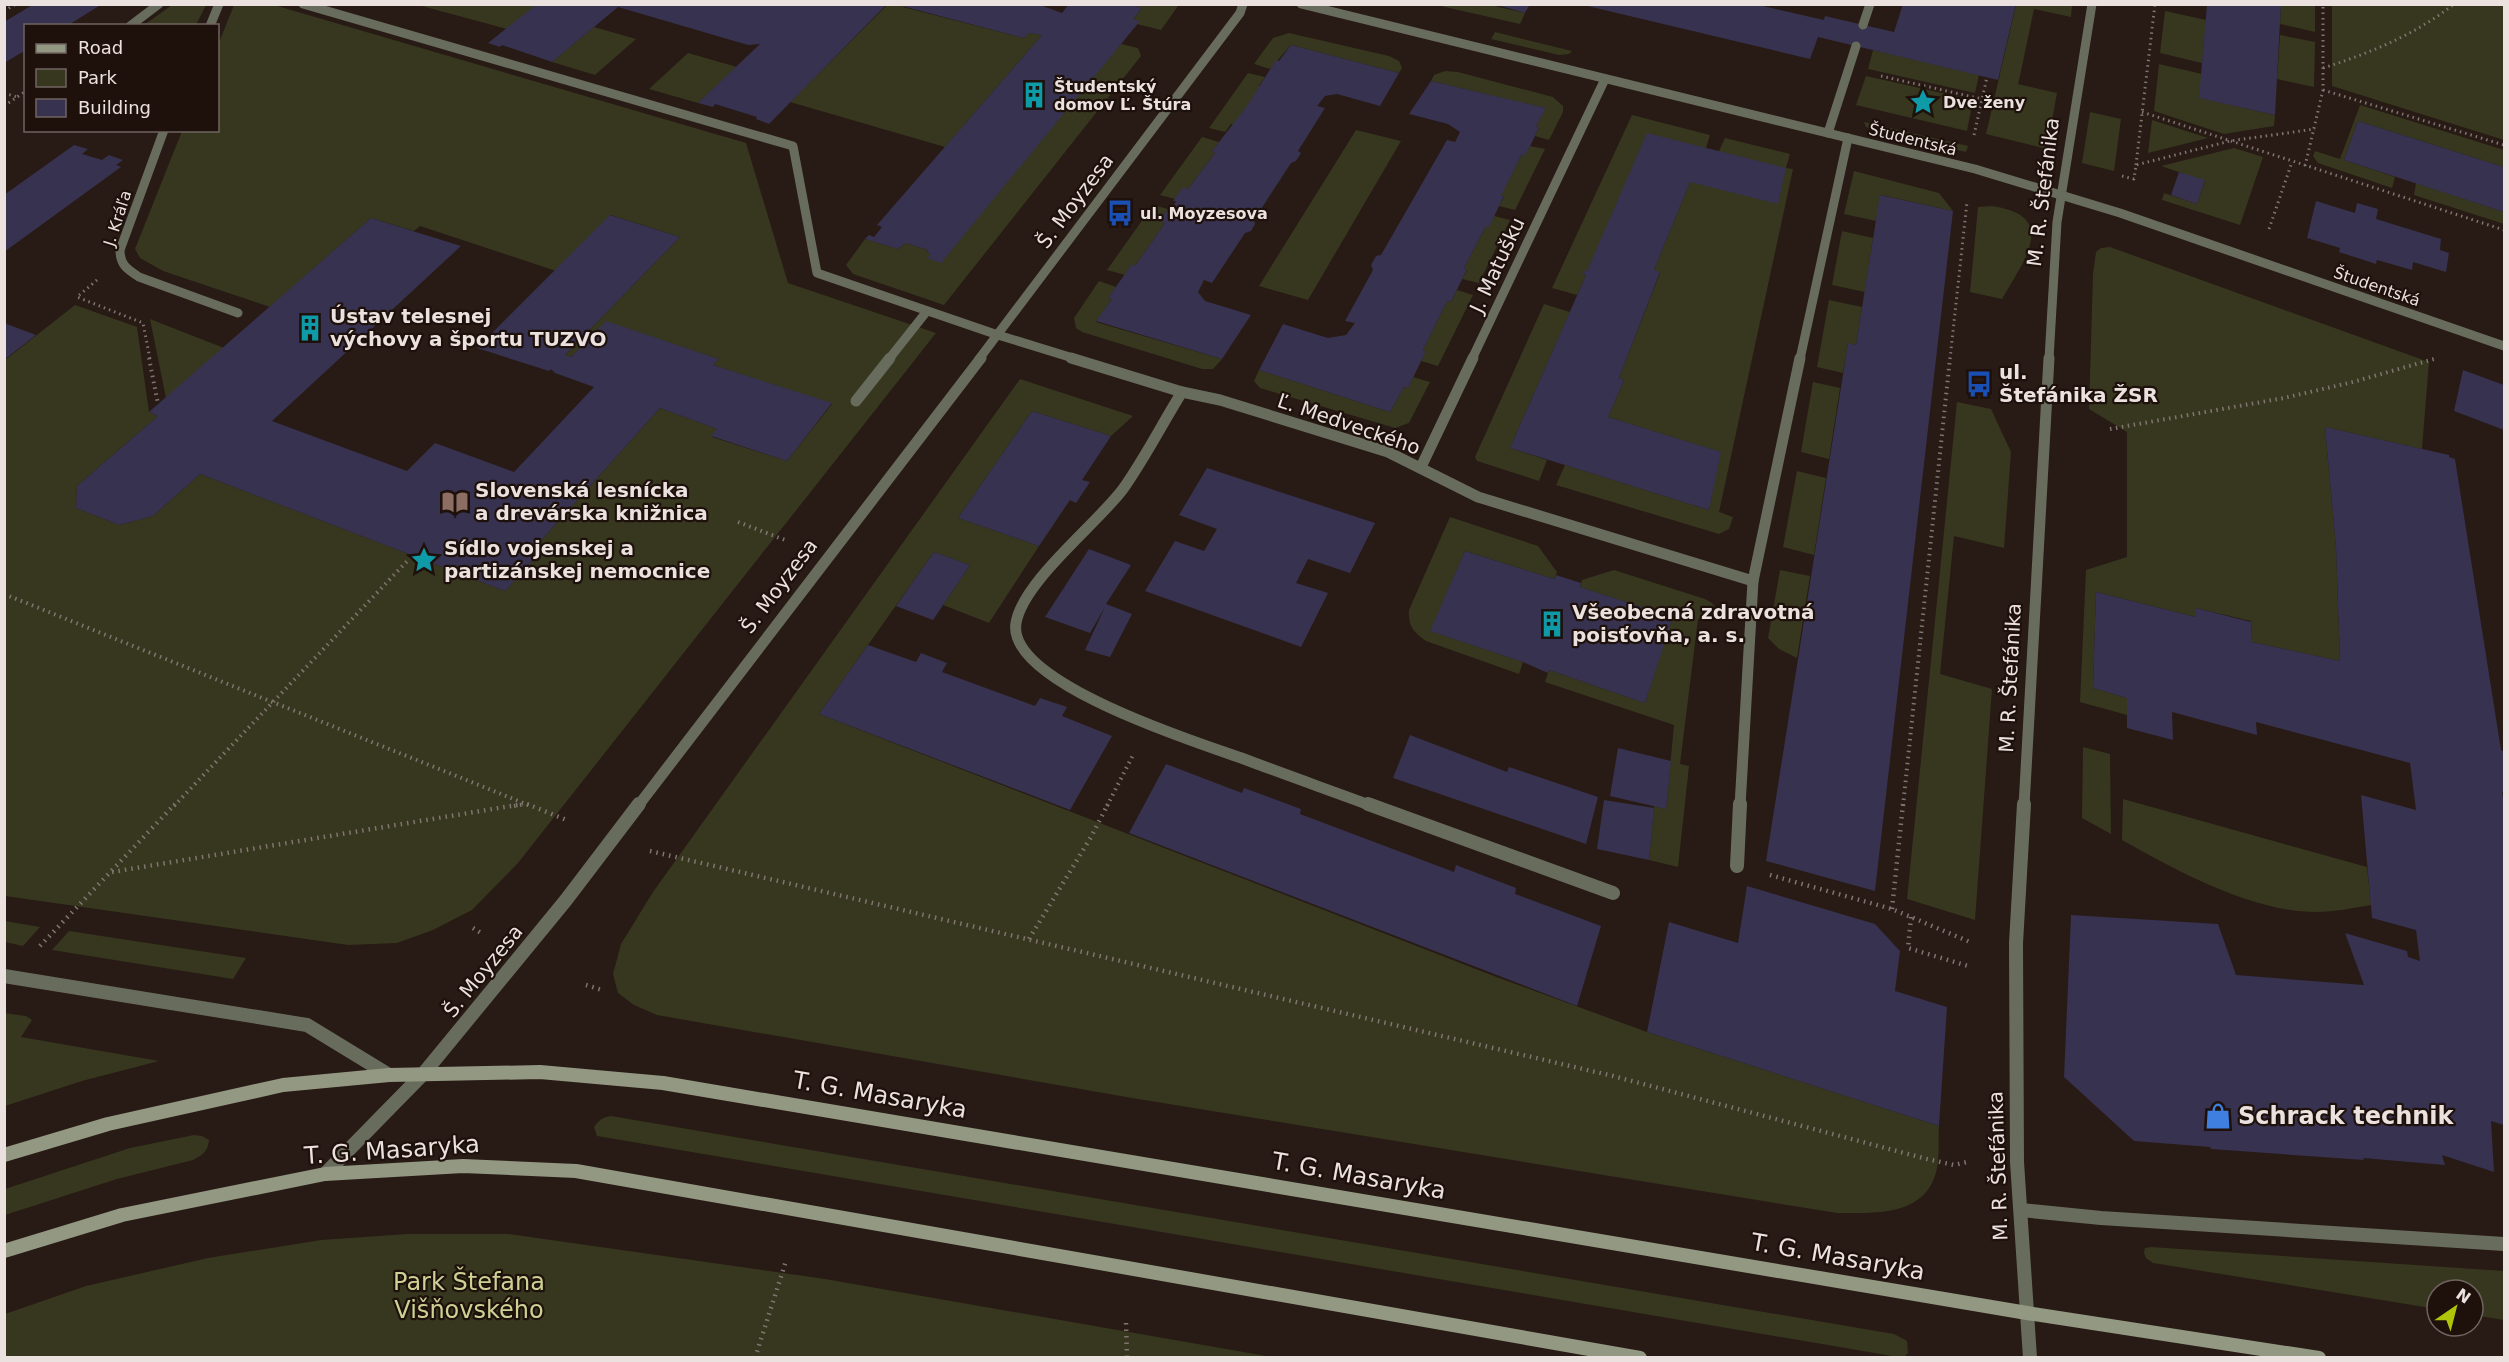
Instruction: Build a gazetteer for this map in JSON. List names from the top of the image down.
{
  "streets": {
    "street": [
      "Študentská",
      "M. R. Štefánika",
      "Š. Moyzesa",
      "J. Kráľa",
      "J. Matušku",
      "Ľ. Medveckého",
      "T. G. Masaryka"
    ]
  },
  "crossings": [
    ["Študentská", "M. R. Štefánika"],
    ["Študentská", "J. Matušku"],
    ["M. R. Štefánika", "T. G. Masaryka"],
    ["Š. Moyzesa", "Ľ. Medveckého"],
    ["Š. Moyzesa", "T. G. Masaryka"],
    ["J. Matušku", "Ľ. Medveckého"]
  ],
  "parks": ["Park Štefana Višňovského"],
  "places": {
    "building": ["Študentský domov Ľ. Štúra", "Ústav telesnej výchovy a športu TUZVO", "Všeobecná zdravotná poisťovňa, a. s."],
    "place": ["Dve ženy", "Sídlo vojenskej a partizánskej nemocnice"],
    "bus stop": ["ul. Moyzesova", "ul. Štefánika ŽSR"],
    "library": ["Slovenská lesnícka a drevárska knižnica"],
    "shop": ["Schrack technik"]
  },
  "legend": ["Road", "Park", "Building"],
  "north": "top right"
}
